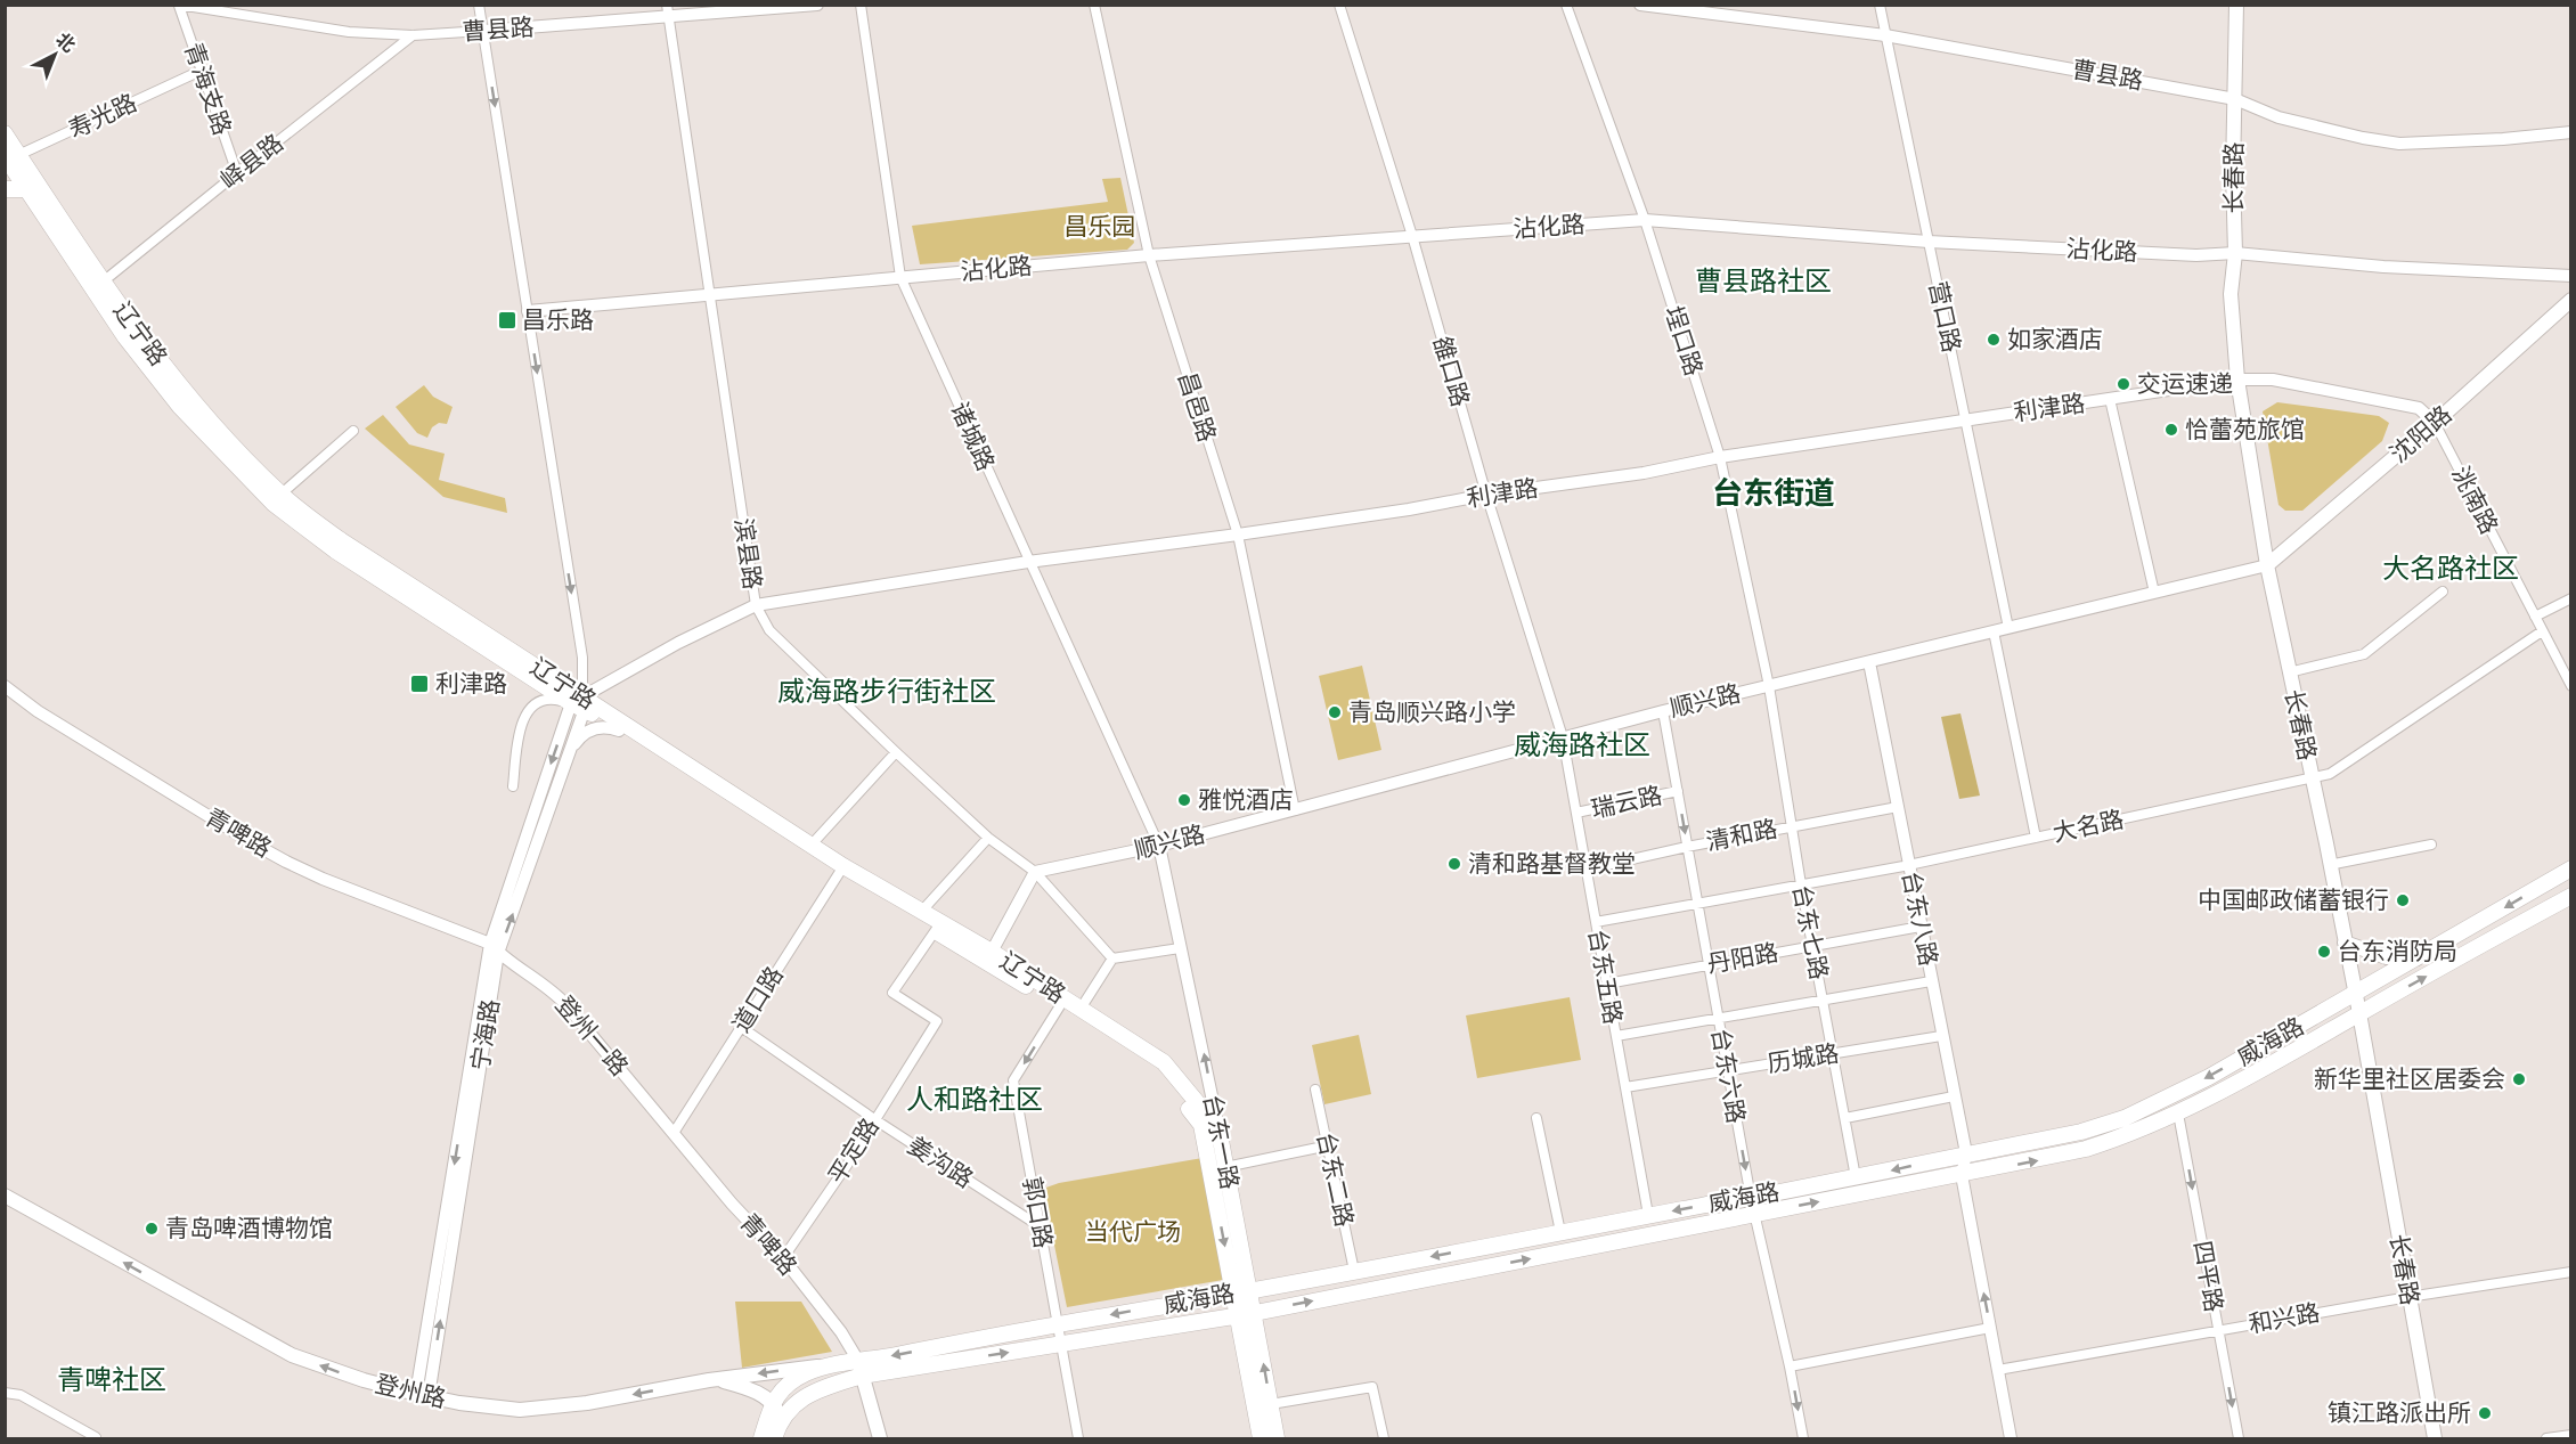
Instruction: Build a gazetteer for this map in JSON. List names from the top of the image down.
{
  "streets": {
    "main road": [
      "长春路",
      "辽宁路",
      "沈阳路",
      "威海路",
      "台东一路",
      "登州路"
    ],
    "street": [
      "曹县路",
      "青海支路",
      "寿光路",
      "峄县路",
      "沾化路",
      "营口路",
      "埕口路",
      "雒口路",
      "昌邑路",
      "利津路",
      "诸城路",
      "洮南路",
      "滨县路",
      "顺兴路",
      "瑞云路",
      "大名路",
      "青啤路",
      "清和路",
      "台东八路",
      "台东七路",
      "丹阳路",
      "台东五路",
      "道口路",
      "宁海路",
      "登州一路",
      "历城路",
      "台东六路",
      "平定路",
      "姜沟路",
      "台东二路",
      "郭口路",
      "四平路",
      "和兴路"
    ]
  },
  "crossings": [
    ["曹县路", "青海支路"],
    ["曹县路", "峄县路"],
    ["曹县路", "长春路"],
    ["曹县路", "营口路"],
    ["曹县路", "滨县路"],
    ["青海支路", "寿光路"],
    ["青海支路", "峄县路"],
    ["寿光路", "辽宁路"],
    ["峄县路", "辽宁路"],
    ["长春路", "沾化路"],
    ["长春路", "利津路"],
    ["长春路", "沈阳路"],
    ["长春路", "顺兴路"],
    ["长春路", "大名路"],
    ["长春路", "威海路"],
    ["长春路", "和兴路"],
    ["沾化路", "营口路"],
    ["沾化路", "埕口路"],
    ["沾化路", "雒口路"],
    ["沾化路", "昌邑路"],
    ["沾化路", "诸城路"],
    ["沾化路", "滨县路"],
    ["营口路", "利津路"],
    ["营口路", "顺兴路"],
    ["辽宁路", "利津路"],
    ["辽宁路", "道口路"],
    ["辽宁路", "宁海路"],
    ["辽宁路", "台东一路"],
    ["辽宁路", "平定路"],
    ["辽宁路", "郭口路"],
    ["埕口路", "利津路"],
    ["埕口路", "顺兴路"],
    ["埕口路", "台东七路"],
    ["雒口路", "利津路"],
    ["雒口路", "顺兴路"],
    ["雒口路", "台东五路"],
    ["昌邑路", "利津路"],
    ["昌邑路", "顺兴路"],
    ["利津路", "沈阳路"],
    ["利津路", "诸城路"],
    ["利津路", "洮南路"],
    ["利津路", "滨县路"],
    ["利津路", "宁海路"],
    ["沈阳路", "洮南路"],
    ["沈阳路", "顺兴路"],
    ["诸城路", "顺兴路"],
    ["诸城路", "台东一路"],
    ["洮南路", "大名路"],
    ["滨县路", "顺兴路"],
    ["顺兴路", "台东八路"],
    ["顺兴路", "台东七路"],
    ["顺兴路", "台东五路"],
    ["顺兴路", "台东六路"],
    ["顺兴路", "台东一路"],
    ["瑞云路", "台东五路"],
    ["瑞云路", "台东六路"],
    ["大名路", "台东八路"],
    ["大名路", "台东七路"],
    ["大名路", "台东五路"],
    ["大名路", "台东六路"],
    ["青啤路", "道口路"],
    ["青啤路", "宁海路"],
    ["青啤路", "登州一路"],
    ["青啤路", "威海路"],
    ["青啤路", "平定路"],
    ["青啤路", "登州路"],
    ["清和路", "台东八路"],
    ["清和路", "台东七路"],
    ["清和路", "台东五路"],
    ["清和路", "台东六路"],
    ["台东八路", "丹阳路"],
    ["台东八路", "威海路"],
    ["台东八路", "历城路"],
    ["台东八路", "和兴路"],
    ["台东七路", "丹阳路"],
    ["台东七路", "威海路"],
    ["台东七路", "历城路"],
    ["丹阳路", "台东五路"],
    ["丹阳路", "台东六路"],
    ["台东五路", "威海路"],
    ["台东五路", "历城路"],
    ["道口路", "登州一路"],
    ["道口路", "姜沟路"],
    ["宁海路", "登州一路"],
    ["宁海路", "登州路"],
    ["威海路", "台东六路"],
    ["威海路", "台东一路"],
    ["威海路", "台东二路"],
    ["威海路", "郭口路"],
    ["威海路", "四平路"],
    ["威海路", "登州路"],
    ["历城路", "台东六路"],
    ["平定路", "姜沟路"],
    ["姜沟路", "郭口路"],
    ["四平路", "和兴路"]
  ],
  "one_way": [
    "台东六路",
    "郭口路",
    "四平路",
    "登州路"
  ],
  "districts": [
    "曹县路社区",
    "台东街道",
    "大名路社区",
    "威海路步行街社区",
    "威海路社区",
    "人和路社区",
    "青啤社区"
  ],
  "parks": ["昌乐园", "当代广场"],
  "places": {
    "transit": ["昌乐路", "利津路"],
    "other": [
      "如家酒店",
      "交运速递",
      "恰蕾苑旅馆",
      "青岛顺兴路小学",
      "雅悦酒店",
      "清和路基督教堂",
      "中国邮政储蓄银行",
      "台东消防局",
      "新华里社区居委会",
      "青岛啤酒博物馆",
      "镇江路派出所"
    ]
  },
  "north": "top right"
}
